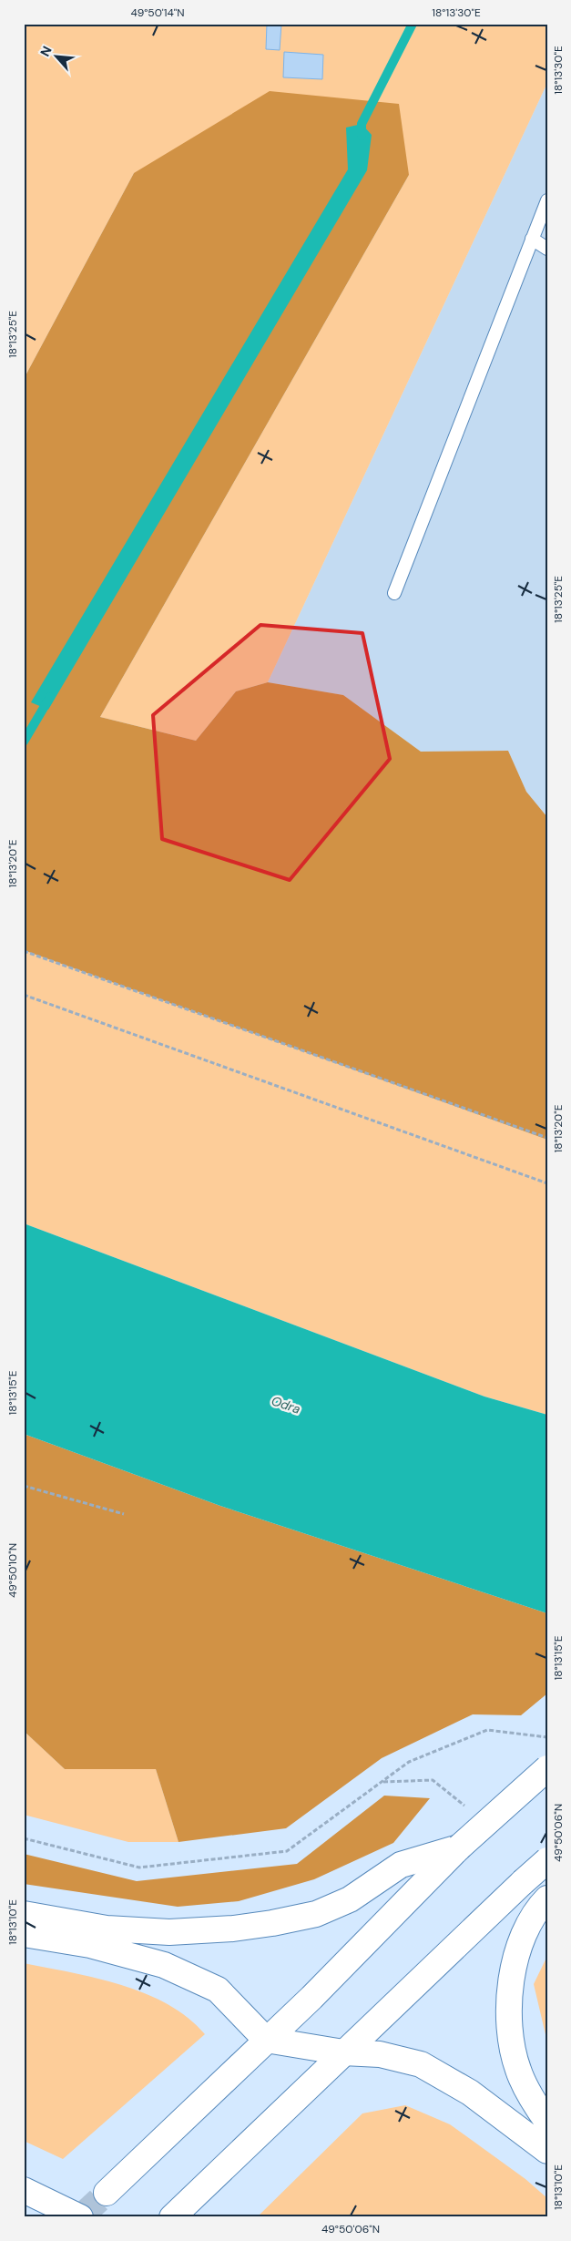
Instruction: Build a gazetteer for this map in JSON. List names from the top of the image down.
{
  "water": ["Odra"],
  "north": "top left",
  "coordinates": [
    "49°50'14\"N",
    "18°13'30\"E",
    "18°13'25\"E",
    "18°13'20\"E",
    "18°13'15\"E",
    "49°50'10\"N",
    "49°50'06\"N",
    "18°13'10\"E"
  ]
}
